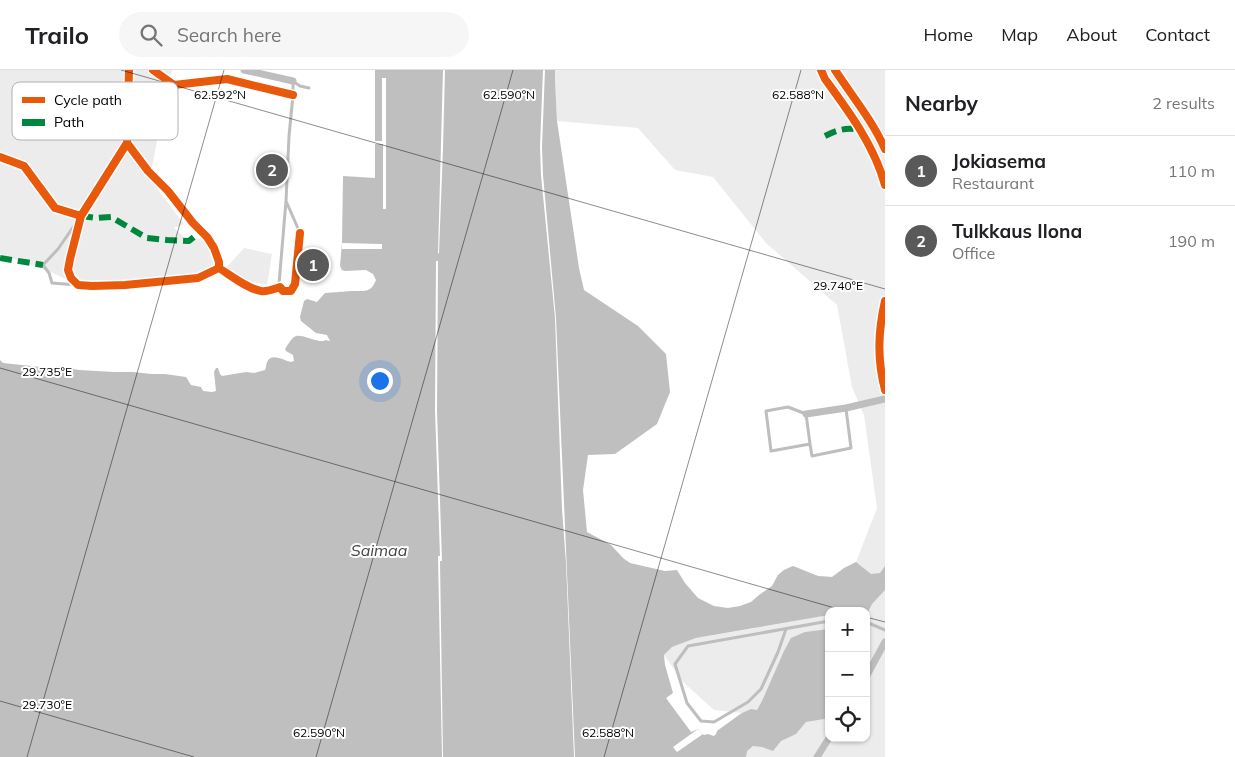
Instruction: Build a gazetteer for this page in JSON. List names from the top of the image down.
{
  "water": ["Saimaa"],
  "legend": ["Cycle path", "Path"],
  "page": {
    "header": "Trailo",
    "search": "Search here",
    "nav": [
      "Home",
      "Map",
      "About",
      "Contact"
    ],
    "heading": ["Nearby", "2 results"],
    "list": [
      {
        "mark": "1",
        "name": "Jokiasema",
        "note": "Restaurant",
        "value": "110 m"
      },
      {
        "mark": "2",
        "name": "Tulkkaus Ilona",
        "note": "Office",
        "value": "190 m"
      }
    ],
    "pins": ["2", "1"],
    "map_buttons": ["+", "−"]
  },
  "coordinates": [
    "62.592°N",
    "62.590°N",
    "62.588°N",
    "29.740°E",
    "29.735°E",
    "29.730°E"
  ]
}
